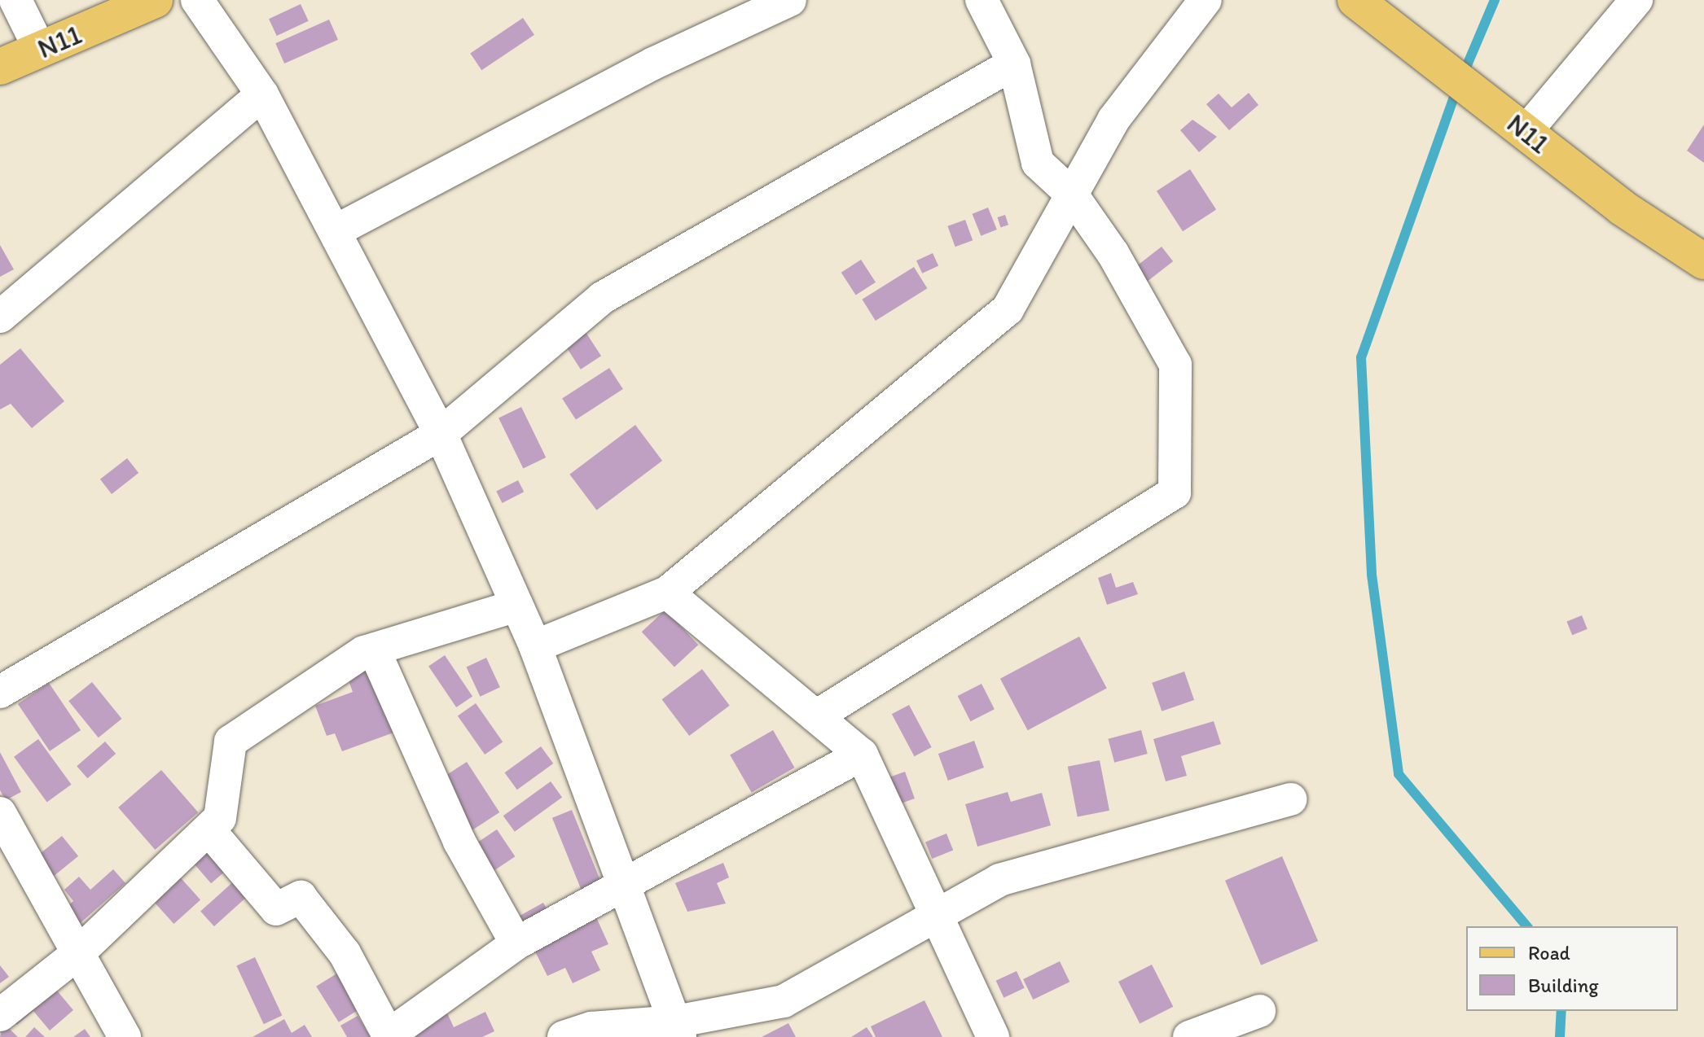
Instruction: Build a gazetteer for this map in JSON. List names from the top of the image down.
{
  "streets": {
    "main road": ["N11"]
  },
  "legend": ["Road", "Building"]
}
